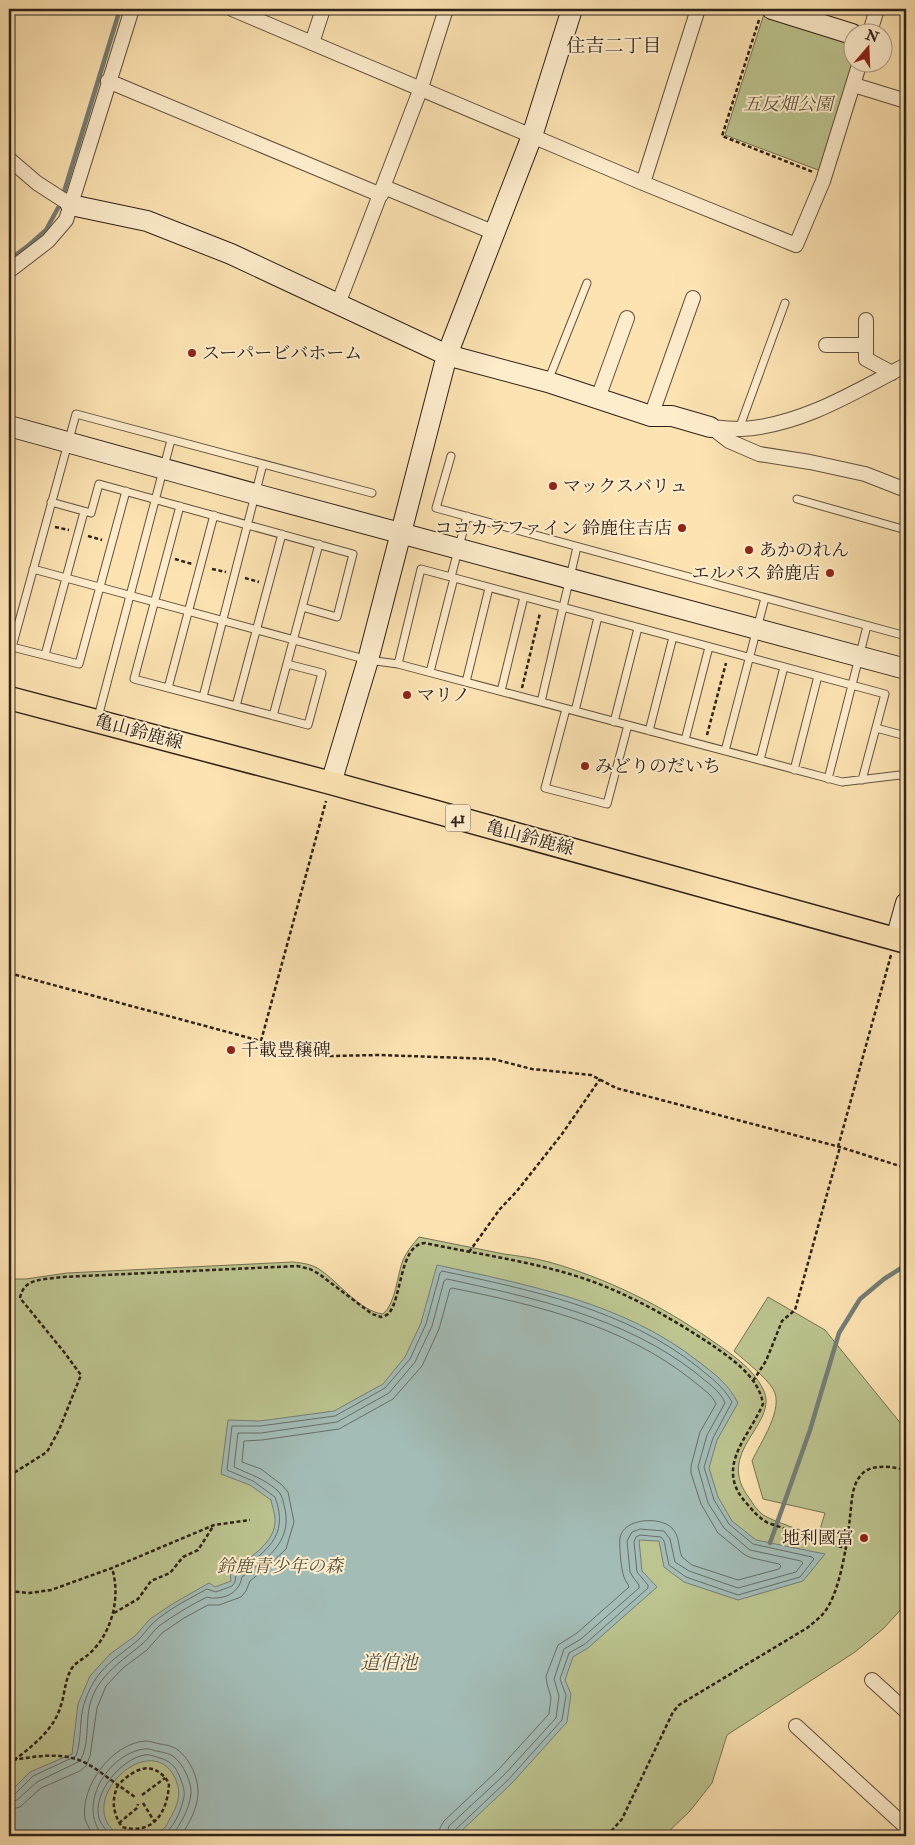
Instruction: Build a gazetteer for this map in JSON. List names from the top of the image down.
{
  "streets": {
    "main road": ["亀山鈴鹿線", "41"]
  },
  "districts": ["住吉二丁目"],
  "water": ["道伯池"],
  "parks": ["五反畑公園", "鈴鹿青少年の森"],
  "places": [
    "スーパービバホーム",
    "マックスバリュ",
    "ココカラファイン 鈴鹿住吉店",
    "あかのれん",
    "エルパス 鈴鹿店",
    "マリノ",
    "みどりのだいち",
    "千載豊穣碑",
    "地利國富"
  ],
  "north": "top"
}
